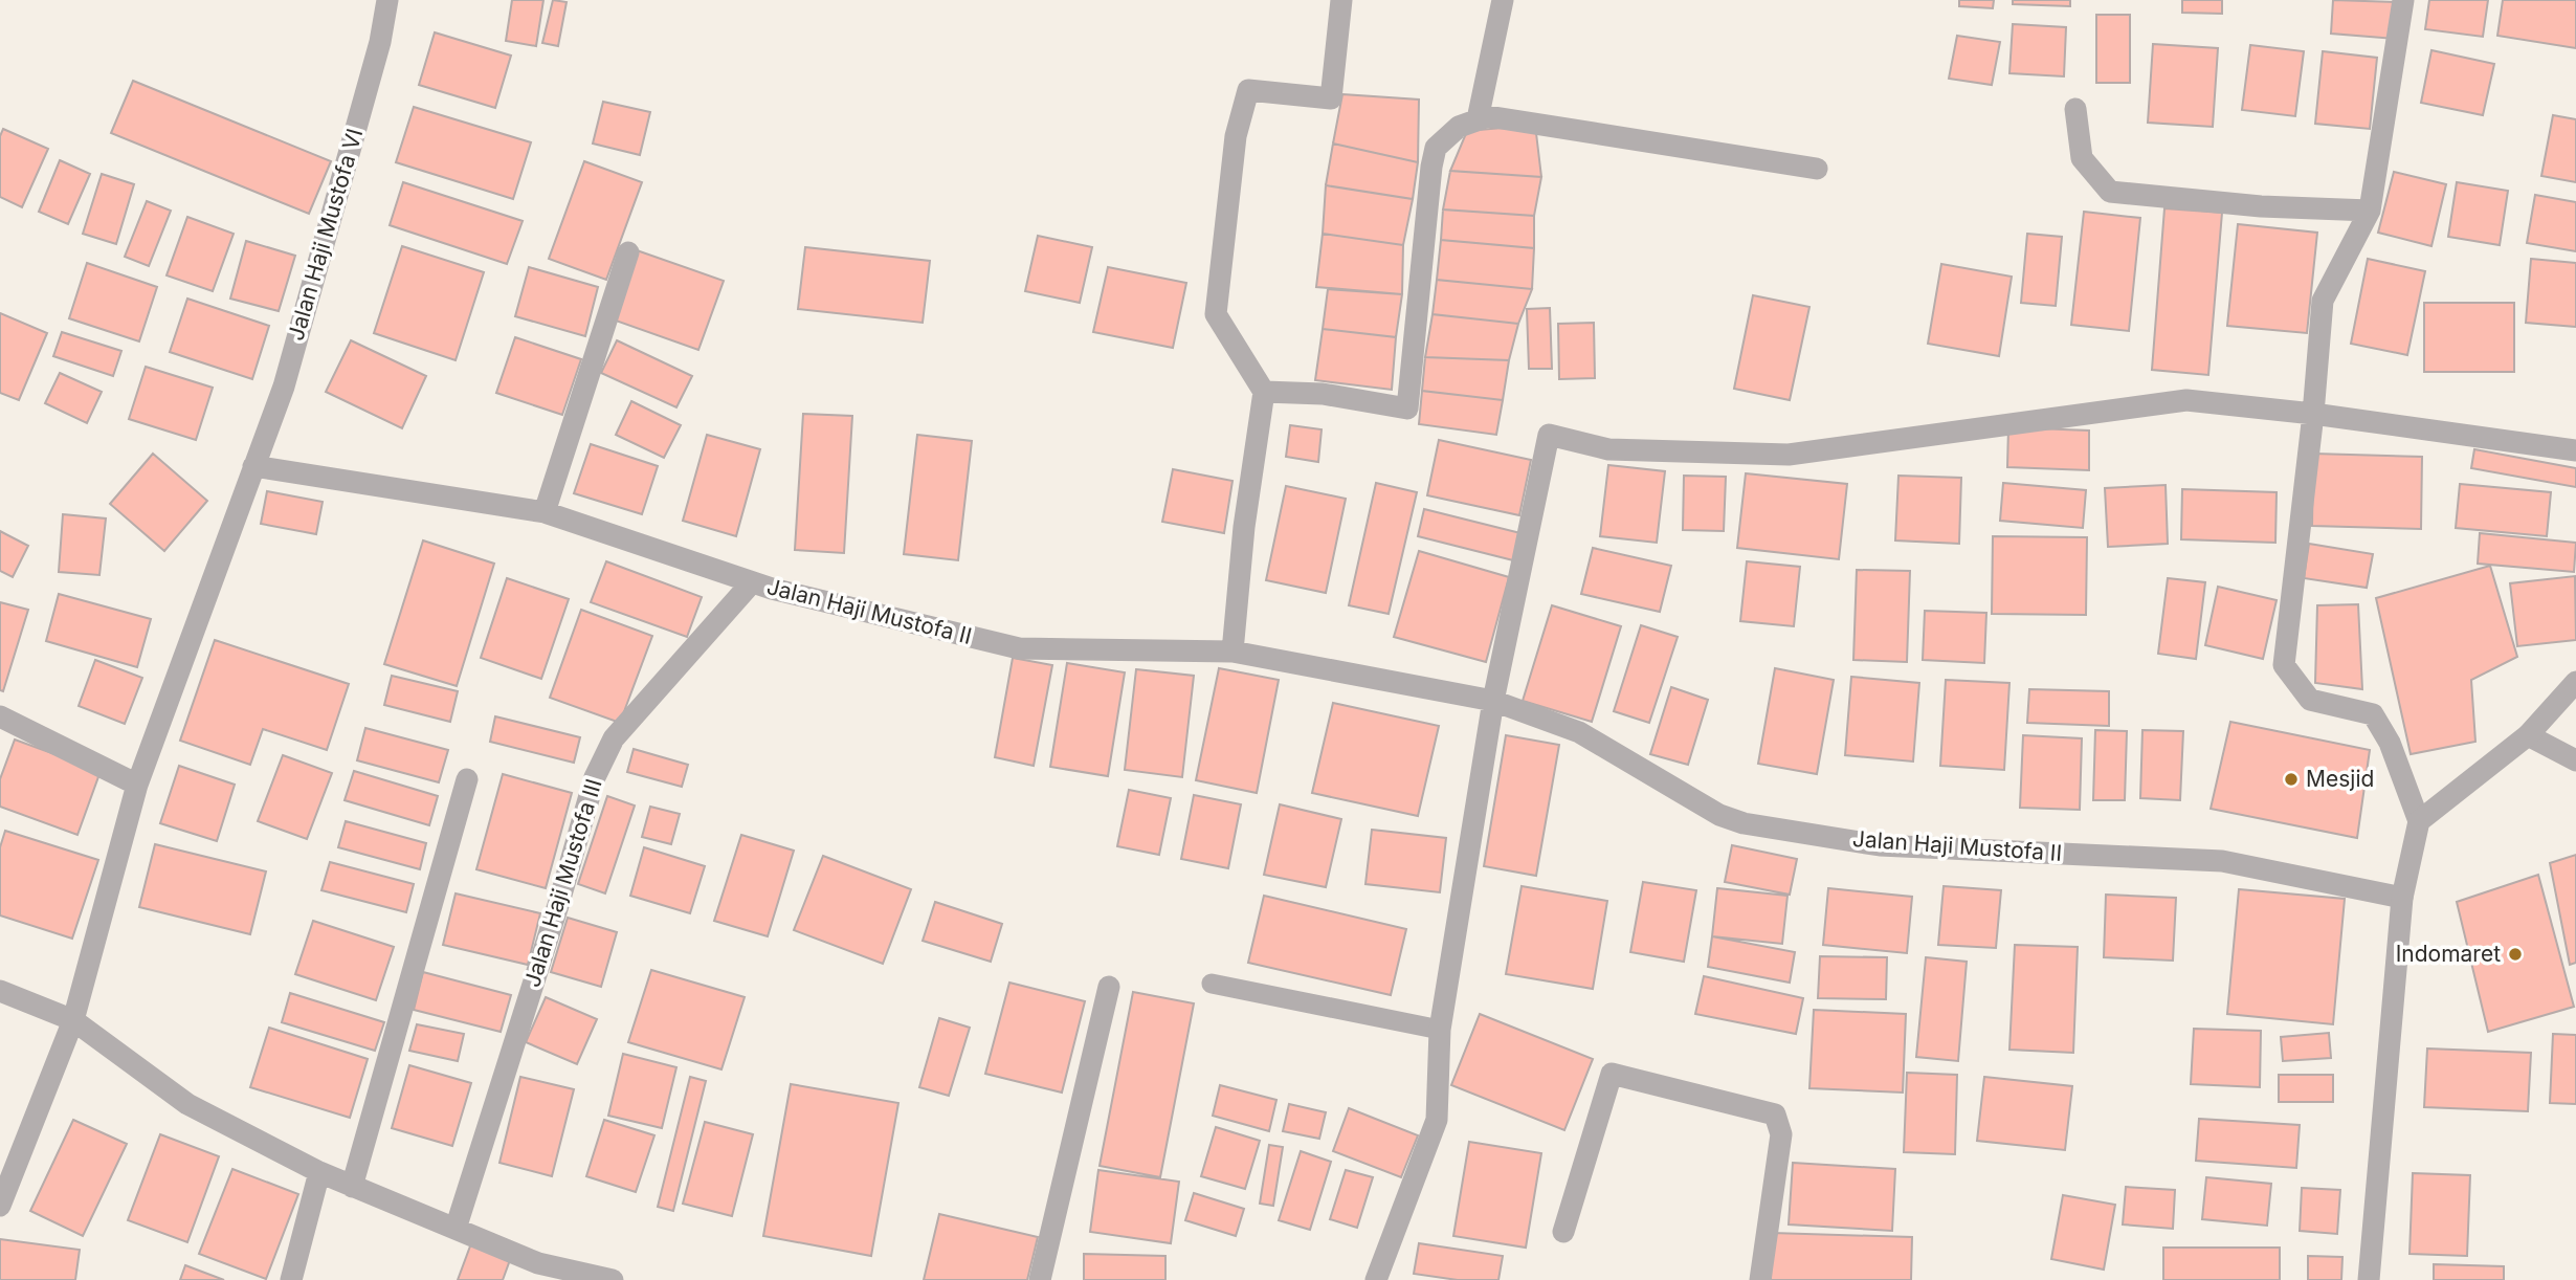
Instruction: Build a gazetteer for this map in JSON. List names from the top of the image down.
{
  "streets": {
    "street": ["Jalan Haji Mustofa VI", "Jalan Haji Mustofa II", "Jalan Haji Mustofa III"]
  },
  "crossings": [
    ["Jalan Haji Mustofa VI", "Jalan Haji Mustofa II"],
    ["Jalan Haji Mustofa II", "Jalan Haji Mustofa III"]
  ],
  "places": ["Mesjid", "Indomaret"]
}
